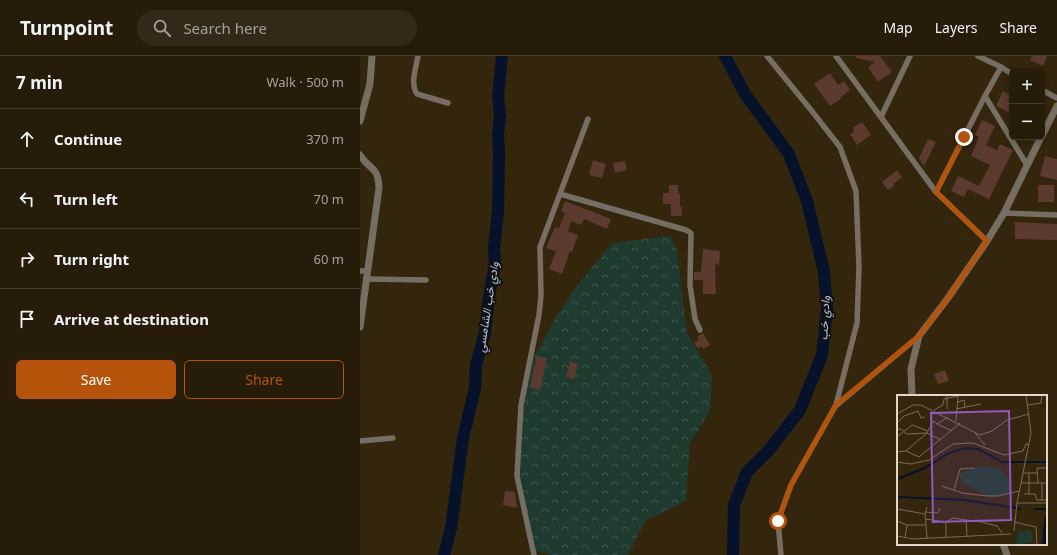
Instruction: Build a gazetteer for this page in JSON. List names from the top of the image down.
{
  "water": ["وادي خب الشامسي", "وادي خب"],
  "page": {
    "header": "Turnpoint",
    "search": "Search here",
    "nav": ["Map", "Layers", "Share"],
    "heading": ["7 min", "Walk · 500 m"],
    "map_buttons": ["+", "−"],
    "list": [
      ["Continue", "370 m"],
      ["Turn left", "70 m"],
      ["Turn right", "60 m"],
      "Arrive at destination"
    ],
    "buttons": ["Save", "Share"]
  }
}
